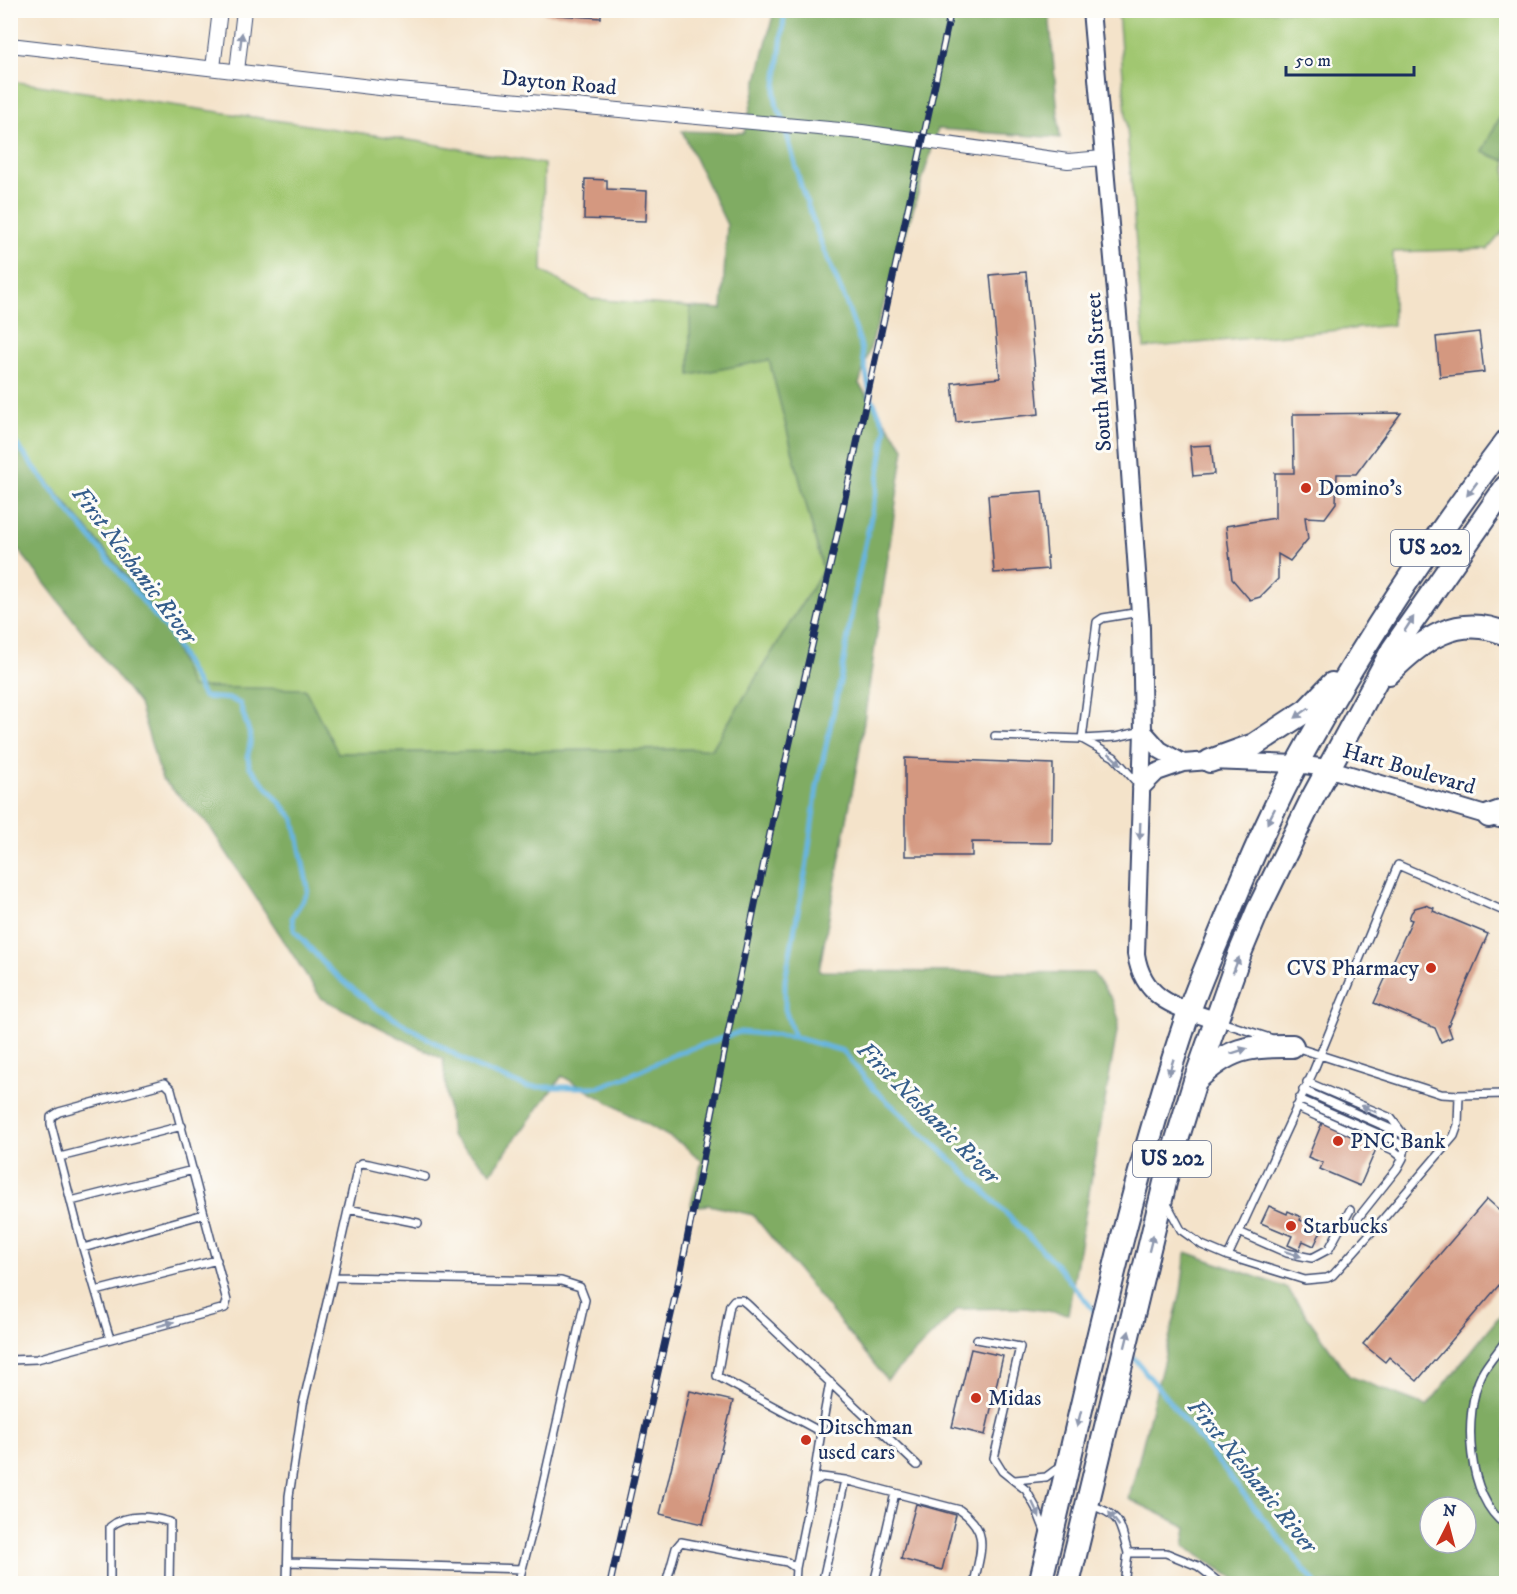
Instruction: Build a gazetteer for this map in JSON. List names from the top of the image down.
{
  "streets": {
    "highway": ["US 202"],
    "street": ["Dayton Road", "South Main Street", "Hart Boulevard"]
  },
  "crossings": [
    ["Dayton Road", "South Main Street"],
    ["South Main Street", "US 202"],
    ["US 202", "Hart Boulevard"]
  ],
  "water": ["First Neshanic River"],
  "places": [
    "Domino's",
    "CVS Pharmacy",
    "PNC Bank",
    "Starbucks",
    "Midas",
    "Ditschman used cars"
  ],
  "scale_bar": "50 m",
  "north": "top"
}
